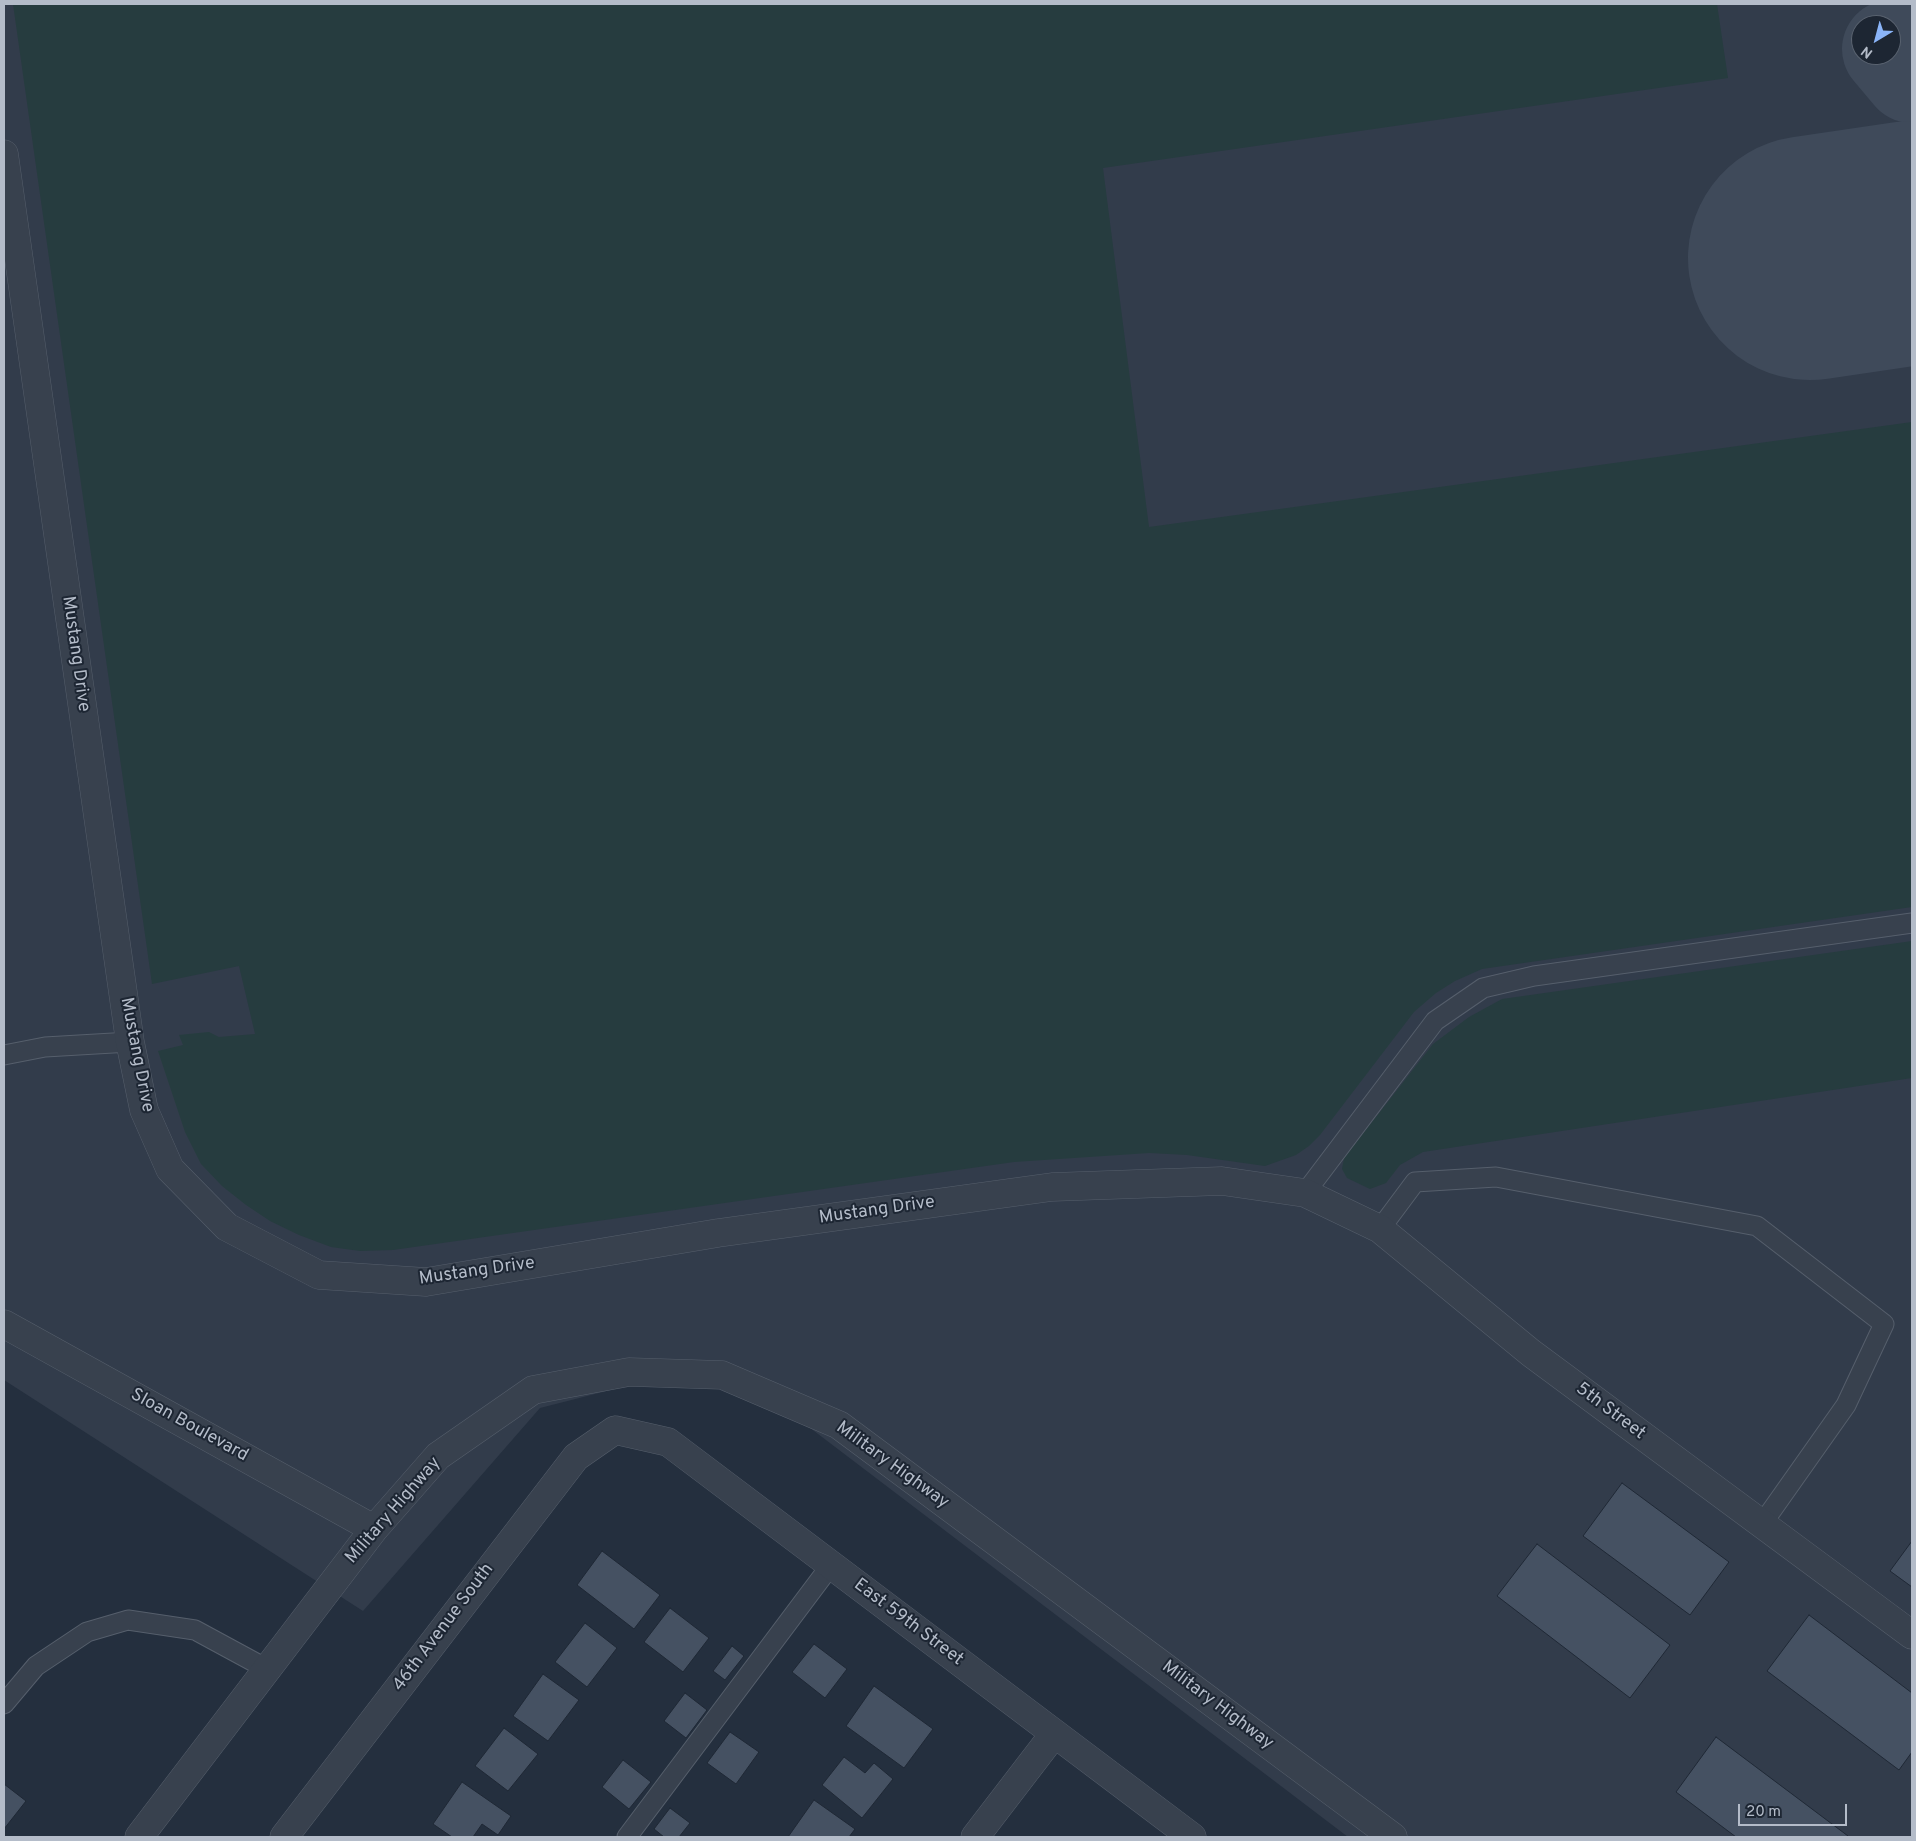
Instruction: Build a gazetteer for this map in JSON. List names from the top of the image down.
{
  "streets": {
    "street": [
      "Mustang Drive",
      "5th Street",
      "Sloan Boulevard",
      "Military Highway",
      "East 59th Street",
      "46th Avenue South"
    ]
  },
  "crossings": [
    ["Mustang Drive", "5th Street"],
    ["Sloan Boulevard", "Military Highway"],
    ["East 59th Street", "46th Avenue South"]
  ],
  "scale_bar": "20 m",
  "north": "bottom left"
}
